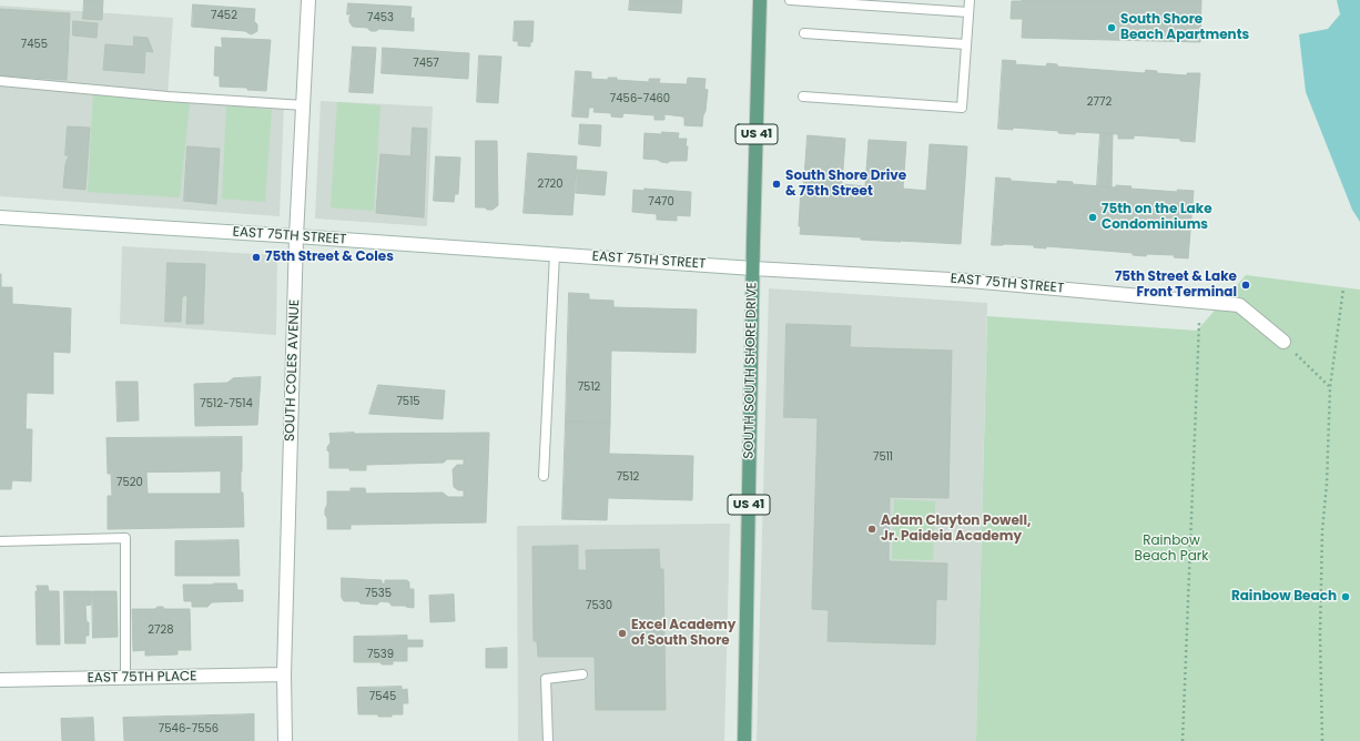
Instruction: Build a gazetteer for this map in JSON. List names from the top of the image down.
{
  "streets": {
    "main road": ["US 41", "SOUTH SOUTH SHORE DRIVE"],
    "street": ["EAST 75TH STREET", "SOUTH COLES AVENUE", "EAST 75TH PLACE"]
  },
  "crossings": [
    ["EAST 75TH STREET", "SOUTH COLES AVENUE"],
    ["EAST 75TH STREET", "SOUTH SOUTH SHORE DRIVE"],
    ["SOUTH COLES AVENUE", "EAST 75TH PLACE"]
  ],
  "parks": ["Rainbow Beach Park"],
  "places": [
    "South Shore Beach Apartments",
    "South Shore Drive & 75th Street",
    "75th on the Lake Condominiums",
    "75th Street & Coles",
    "75th Street & Lake Front Terminal",
    "Adam Clayton Powell, Jr. Paideia Academy",
    "Rainbow Beach",
    "Excel Academy of South Shore"
  ],
  "house_numbers": [
    "7452",
    "7453",
    "7455",
    "7457",
    "7456-7460",
    "2772",
    "2720",
    "7470",
    "7512",
    "7515",
    "7512-7514",
    "7511",
    "7512",
    "7520",
    "7535",
    "7530",
    "2728",
    "7539",
    "7545",
    "7546-7556"
  ]
}
